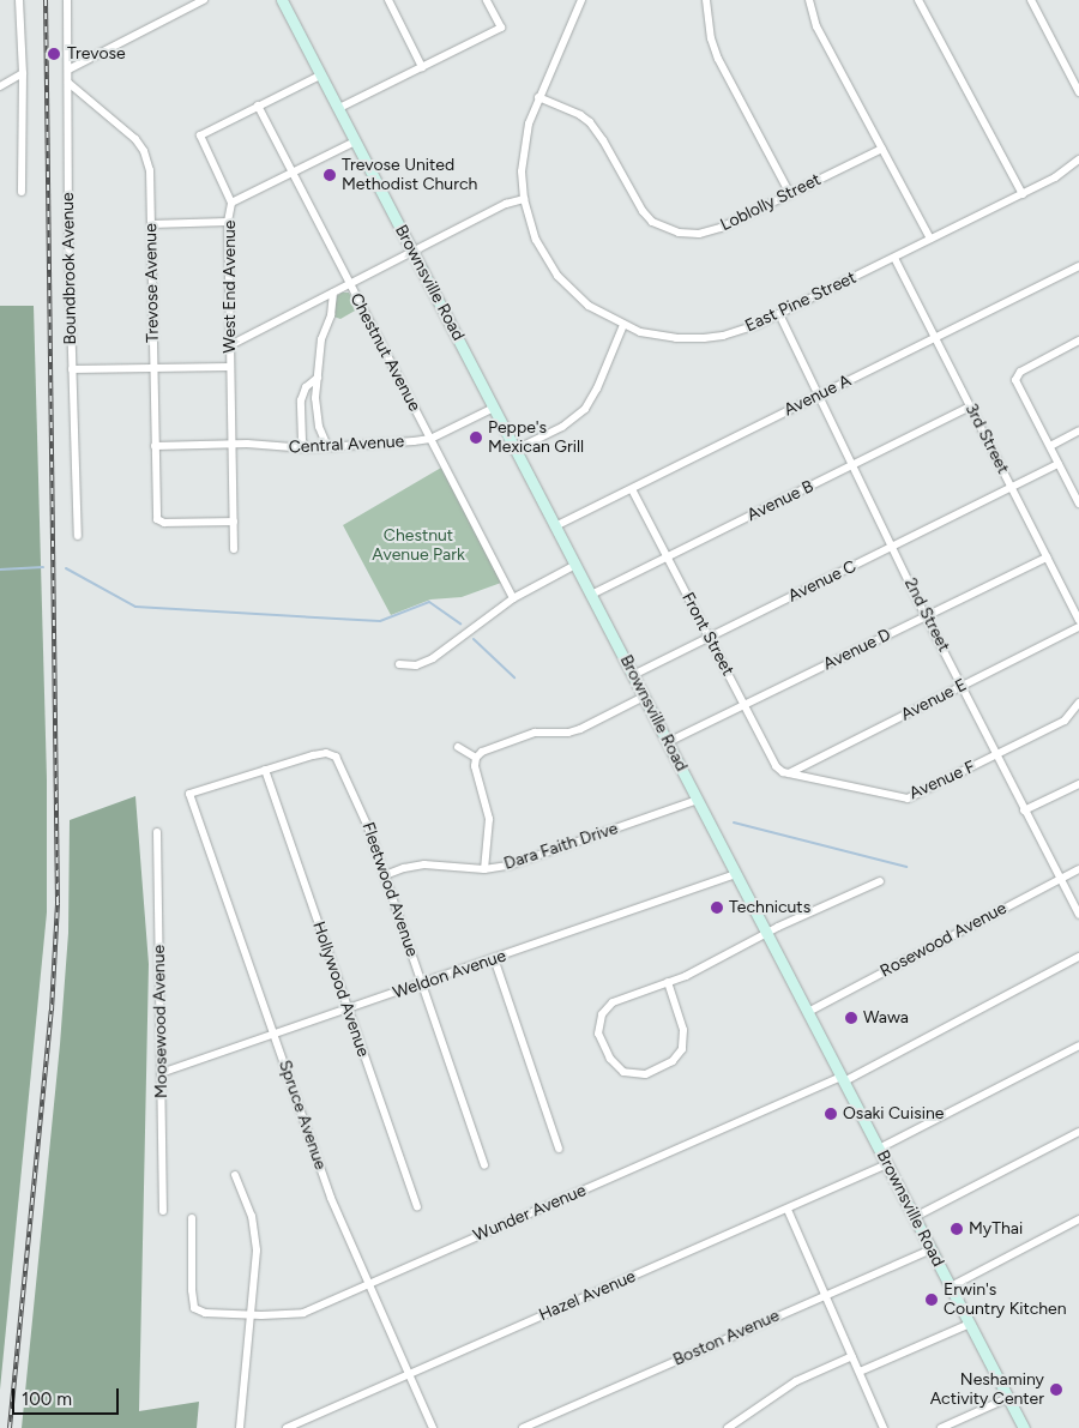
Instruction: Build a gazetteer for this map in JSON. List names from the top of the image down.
{
  "streets": {
    "street": [
      "Loblolly Street",
      "Boundbrook Avenue",
      "Trevose Avenue",
      "Brownsville Road",
      "West End Avenue",
      "East Pine Street",
      "Chestnut Avenue",
      "Avenue A",
      "3rd Street",
      "Central Avenue",
      "Avenue B",
      "Avenue C",
      "2nd Street",
      "Front Street",
      "Avenue D",
      "Avenue E",
      "Avenue F",
      "Dara Faith Drive",
      "Fleetwood Avenue",
      "Rosewood Avenue",
      "Weldon Avenue",
      "Hollywood Avenue",
      "Moosewood Avenue",
      "Spruce Avenue",
      "Wunder Avenue",
      "Hazel Avenue",
      "Boston Avenue"
    ]
  },
  "crossings": [
    ["Loblolly Street", "East Pine Street"],
    ["Boundbrook Avenue", "Trevose Avenue"],
    ["Trevose Avenue", "West End Avenue"],
    ["Trevose Avenue", "Central Avenue"],
    ["Brownsville Road", "Avenue A"],
    ["Brownsville Road", "Central Avenue"],
    ["Brownsville Road", "Avenue B"],
    ["Brownsville Road", "Avenue C"],
    ["Brownsville Road", "Avenue D"],
    ["Brownsville Road", "Dara Faith Drive"],
    ["Brownsville Road", "Rosewood Avenue"],
    ["Brownsville Road", "Weldon Avenue"],
    ["Brownsville Road", "Wunder Avenue"],
    ["Brownsville Road", "Hazel Avenue"],
    ["Brownsville Road", "Boston Avenue"],
    ["West End Avenue", "Chestnut Avenue"],
    ["West End Avenue", "Central Avenue"],
    ["East Pine Street", "3rd Street"],
    ["East Pine Street", "2nd Street"],
    ["Chestnut Avenue", "Central Avenue"],
    ["Avenue A", "3rd Street"],
    ["Avenue A", "2nd Street"],
    ["Avenue A", "Front Street"],
    ["3rd Street", "Avenue B"],
    ["3rd Street", "Avenue C"],
    ["3rd Street", "Avenue D"],
    ["Avenue B", "2nd Street"],
    ["Avenue B", "Front Street"],
    ["Avenue C", "2nd Street"],
    ["Avenue C", "Front Street"],
    ["2nd Street", "Avenue D"],
    ["2nd Street", "Avenue E"],
    ["2nd Street", "Avenue F"],
    ["2nd Street", "Rosewood Avenue"],
    ["Front Street", "Avenue D"],
    ["Front Street", "Avenue E"],
    ["Front Street", "Avenue F"],
    ["Avenue E", "Avenue F"],
    ["Dara Faith Drive", "Fleetwood Avenue"],
    ["Fleetwood Avenue", "Weldon Avenue"],
    ["Fleetwood Avenue", "Hollywood Avenue"],
    ["Fleetwood Avenue", "Spruce Avenue"],
    ["Weldon Avenue", "Hollywood Avenue"],
    ["Weldon Avenue", "Moosewood Avenue"],
    ["Weldon Avenue", "Spruce Avenue"],
    ["Hollywood Avenue", "Spruce Avenue"],
    ["Spruce Avenue", "Wunder Avenue"],
    ["Spruce Avenue", "Hazel Avenue"]
  ],
  "parks": ["Chestnut Avenue Park"],
  "places": [
    "Trevose",
    "Trevose United Methodist Church",
    "Peppe's Mexican Grill",
    "Technicuts",
    "Wawa",
    "Osaki Cuisine",
    "MyThai",
    "Erwin's Country Kitchen",
    "Neshaminy Activity Center"
  ],
  "scale_bar": "100 m"
}
